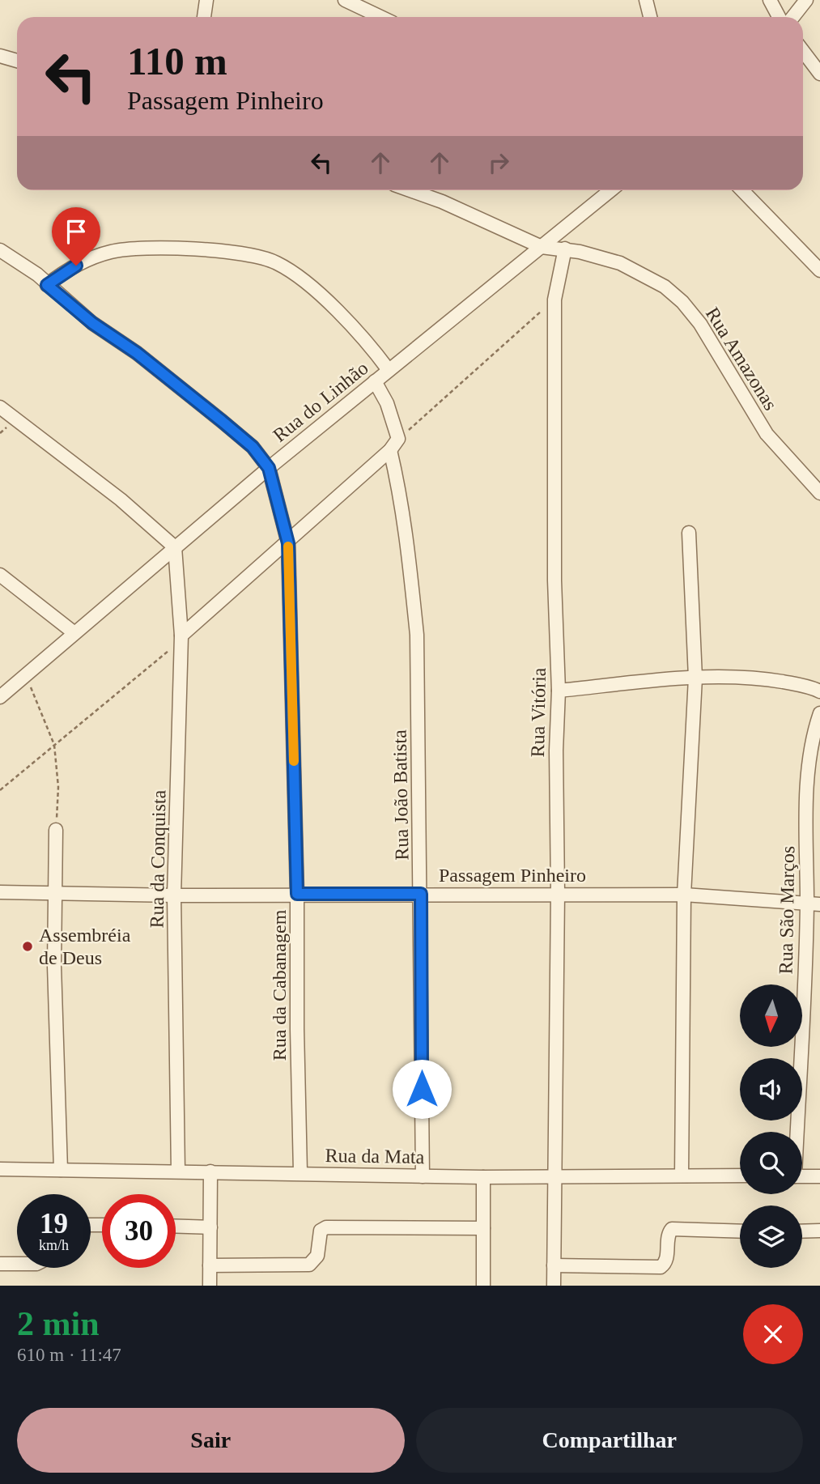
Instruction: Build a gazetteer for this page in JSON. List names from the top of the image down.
{
  "streets": {
    "street": [
      "Rua Amazonas",
      "Rua do Linhão",
      "Rua Vitória",
      "Rua João Batista",
      "Rua da Conquista",
      "Passagem Pinheiro",
      "Rua São Marços",
      "Rua da Cabanagem",
      "Rua da Mata"
    ]
  },
  "crossings": [
    ["Rua Amazonas", "Rua do Linhão"],
    ["Rua Amazonas", "Rua Vitória"],
    ["Rua do Linhão", "Rua da Conquista"],
    ["Rua do Linhão", "Rua da Cabanagem"],
    ["Rua Vitória", "Passagem Pinheiro"],
    ["Rua Vitória", "Rua da Mata"],
    ["Rua João Batista", "Passagem Pinheiro"],
    ["Rua João Batista", "Rua da Mata"],
    ["Rua da Conquista", "Passagem Pinheiro"],
    ["Rua da Conquista", "Rua da Mata"],
    ["Passagem Pinheiro", "Rua São Marços"],
    ["Passagem Pinheiro", "Rua da Cabanagem"],
    ["Rua da Cabanagem", "Rua da Mata"]
  ],
  "places": ["Assembréia de Deus"],
  "north": "bottom",
  "page": {
    "turn": ["110 m", "Passagem Pinheiro"],
    "speed": "19 km/h",
    "limit": "30",
    "heading": ["2 min", "610 m · 11:47"],
    "buttons": ["Sair", "Compartilhar"]
  }
}
